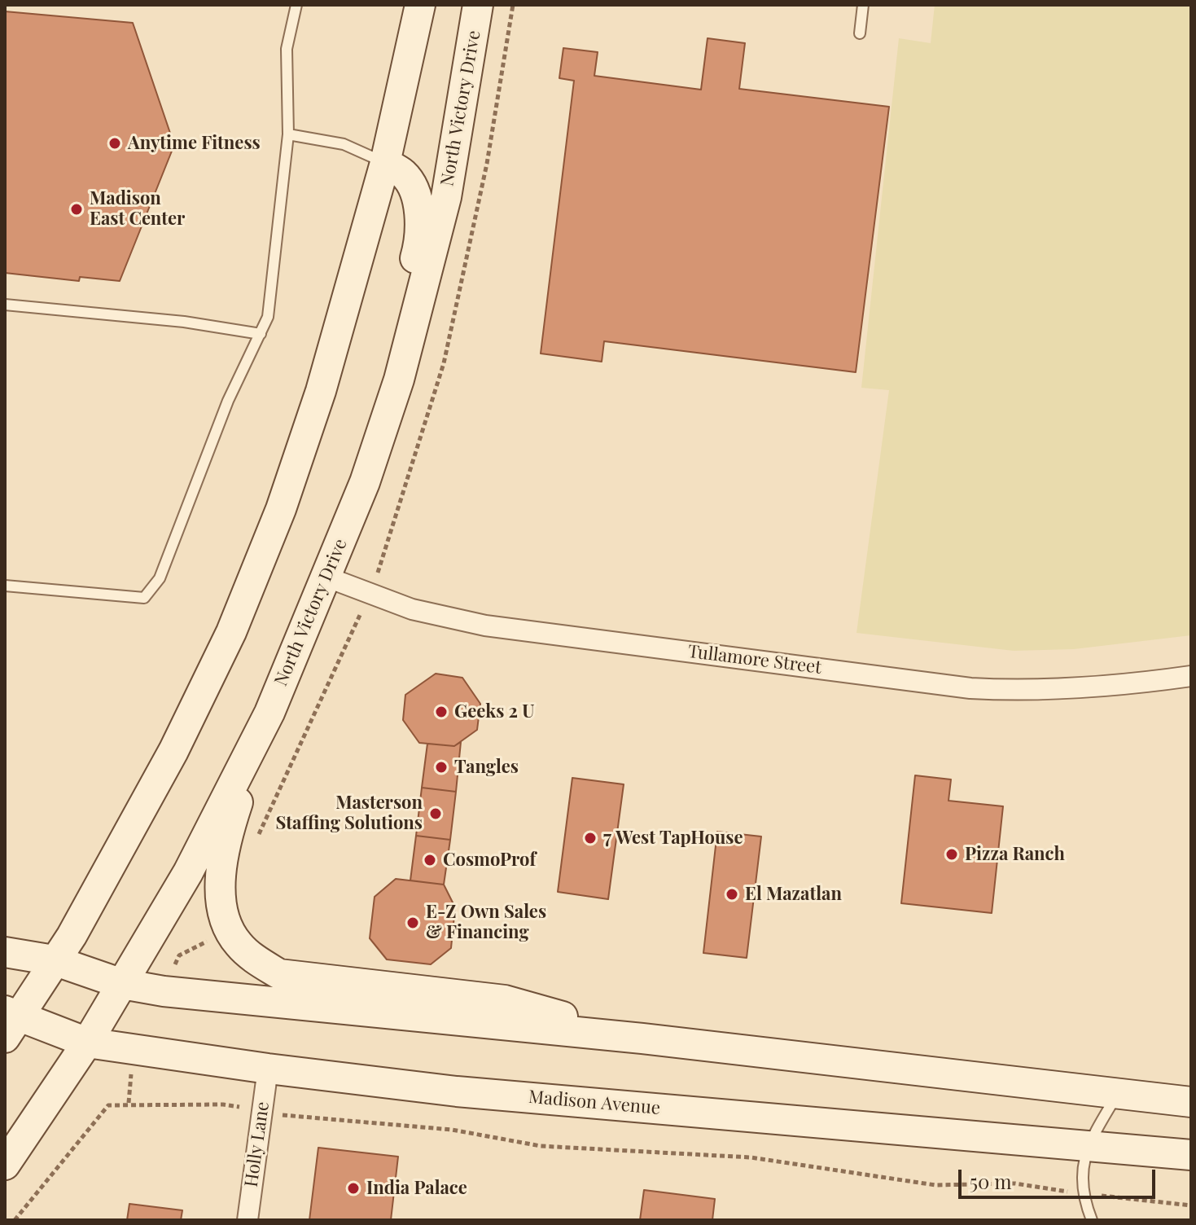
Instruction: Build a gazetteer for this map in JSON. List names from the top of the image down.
{
  "streets": {
    "main road": ["North Victory Drive", "Madison Avenue"],
    "street": ["Tullamore Street", "Holly Lane"]
  },
  "crossings": [
    ["North Victory Drive", "Tullamore Street"],
    ["North Victory Drive", "Madison Avenue"],
    ["Madison Avenue", "Holly Lane"]
  ],
  "places": [
    "Anytime Fitness",
    "Madison East Center",
    "Geeks 2 U",
    "Tangles",
    "Masterson Staffing Solutions",
    "7 West TapHouse",
    "Pizza Ranch",
    "CosmoProf",
    "El Mazatlan",
    "E-Z Own Sales & Financing",
    "India Palace"
  ],
  "scale_bar": "50 m"
}
